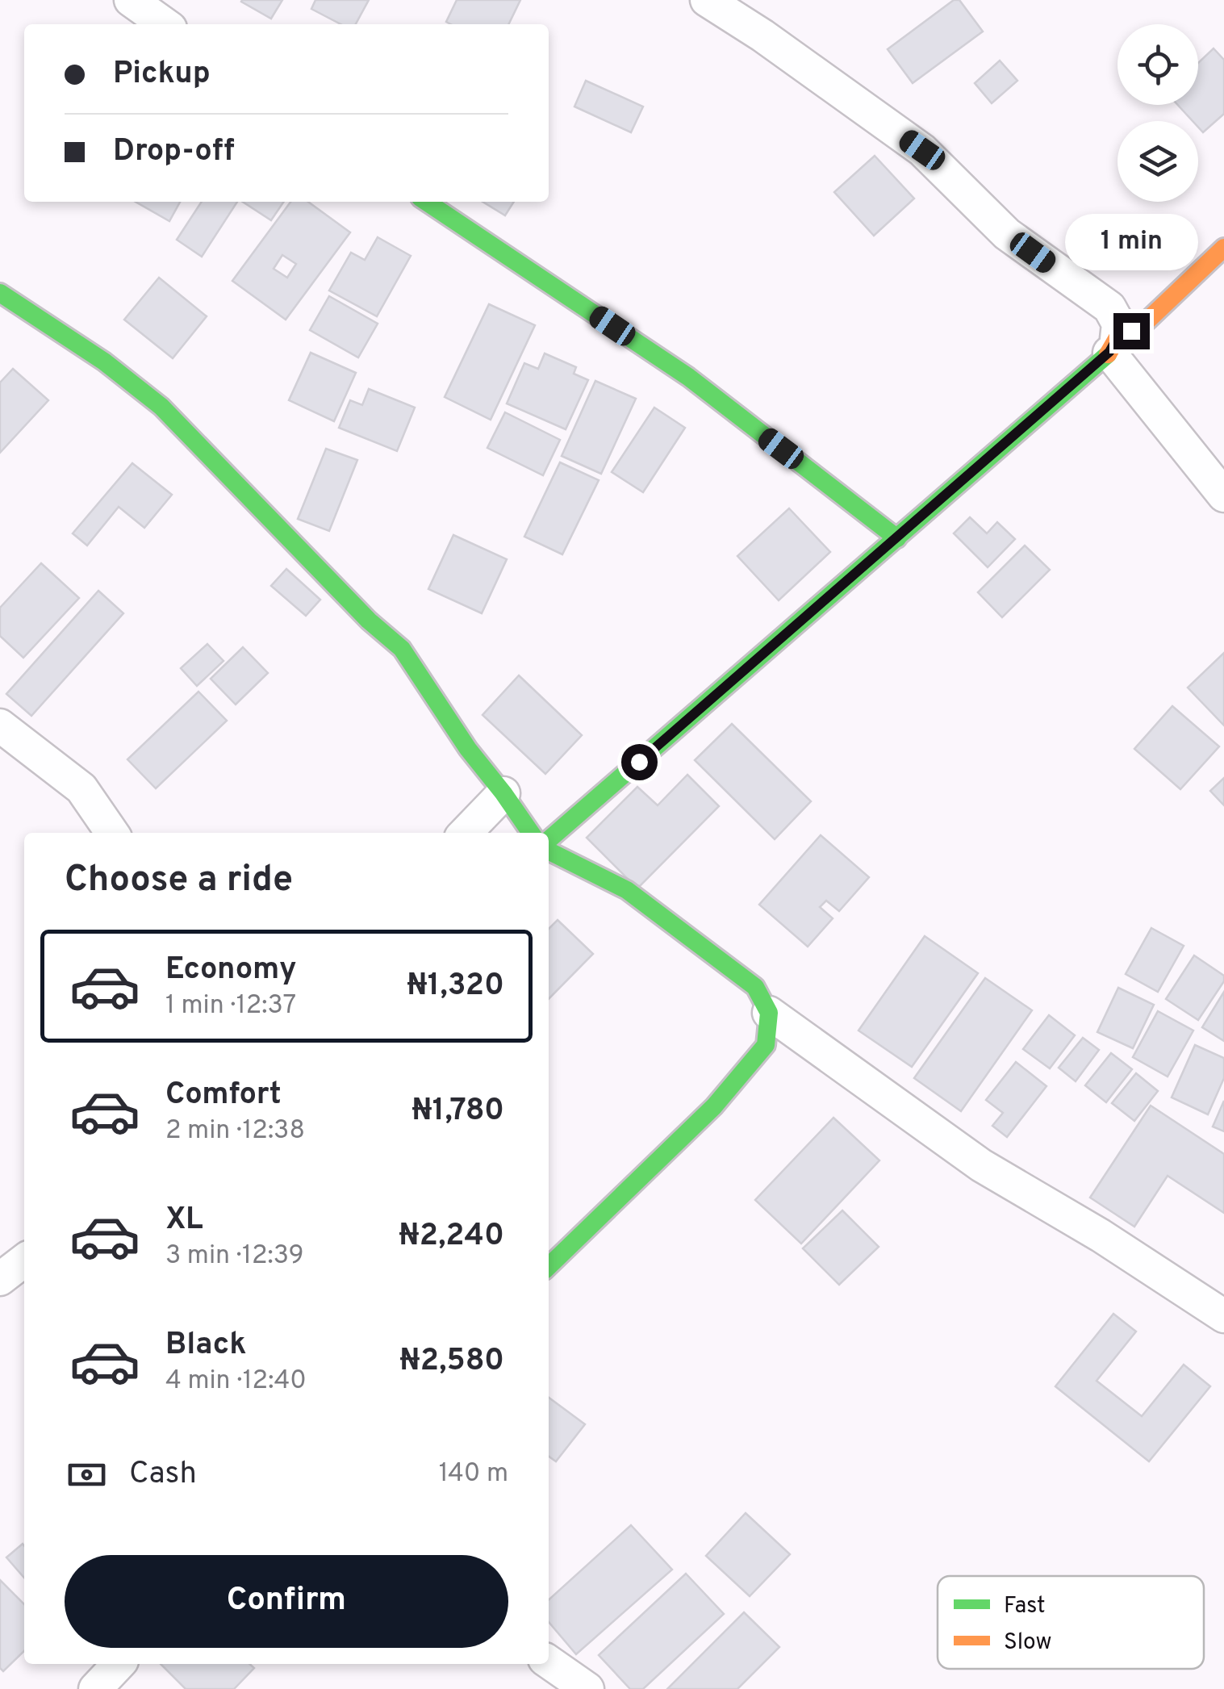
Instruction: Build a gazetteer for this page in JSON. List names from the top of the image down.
{
  "legend": ["Fast", "Slow"],
  "page": {
    "banner": ["Pickup", "Drop-off"],
    "bubble": "1 min",
    "heading": "Choose a ride",
    "list": [
      {
        "name": "Economy",
        "note": "1 min · 12:37",
        "value": "₦1,320"
      },
      {
        "name": "Comfort",
        "note": "2 min · 12:38",
        "value": "₦1,780"
      },
      {
        "name": "XL",
        "note": "3 min · 12:39",
        "value": "₦2,240"
      },
      {
        "name": "Black",
        "note": "4 min · 12:40",
        "value": "₦2,580"
      }
    ],
    "pay": ["Cash", "140 m"],
    "buttons": "Confirm"
  }
}
